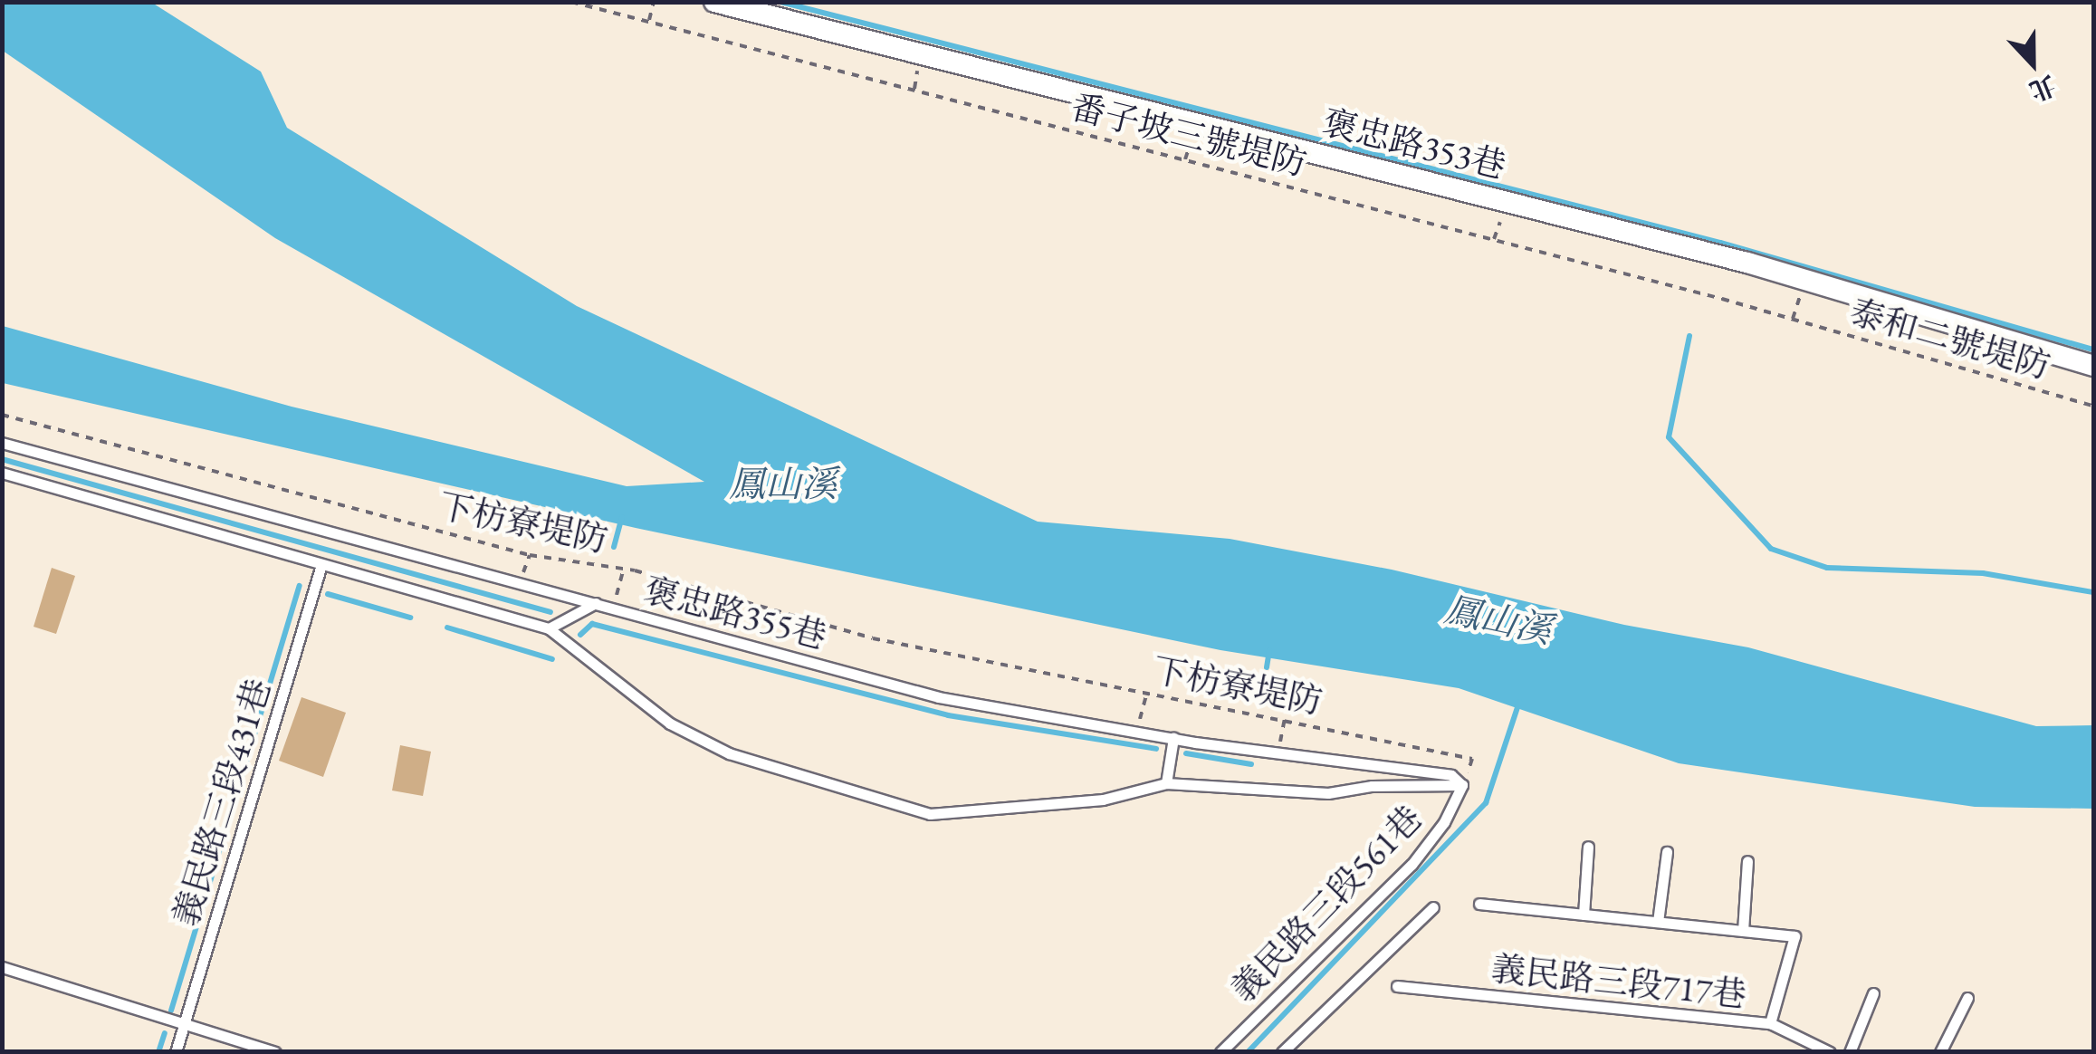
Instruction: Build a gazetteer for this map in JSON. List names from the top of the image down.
{
  "streets": {
    "street": ["褒忠路353巷"],
    "lane": [
      "褒忠路355巷",
      "義民路三段431巷",
      "義民路三段561巷",
      "義民路三段717巷"
    ],
    "path": ["番子坡三號堤防", "泰和二號堤防", "下枋寮堤防"]
  },
  "crossings": [
    ["番子坡三號堤防", "泰和二號堤防"],
    ["下枋寮堤防", "褒忠路355巷"],
    ["下枋寮堤防", "義民路三段561巷"],
    ["褒忠路355巷", "義民路三段561巷"]
  ],
  "water": ["鳳山溪"],
  "north": "bottom"
}
